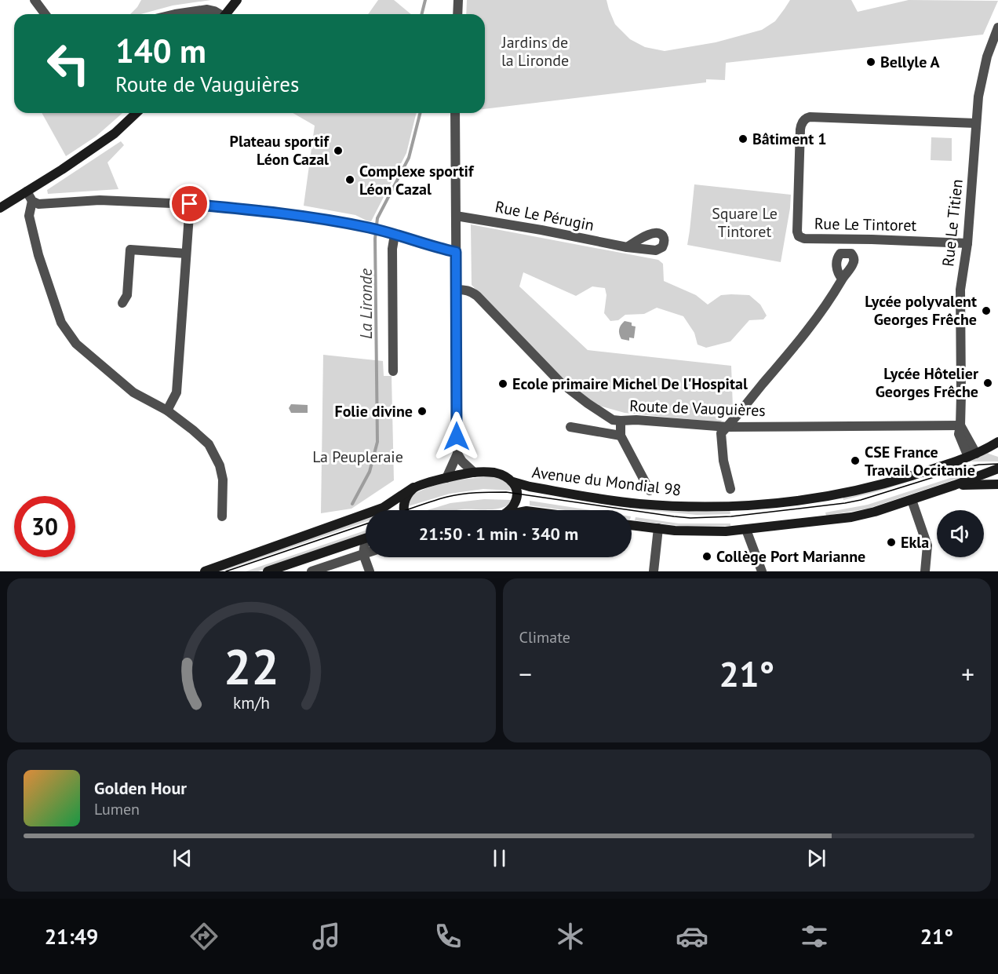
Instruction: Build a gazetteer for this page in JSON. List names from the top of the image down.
{
  "streets": {
    "main road": ["Avenue du Mondial 98"],
    "street": [
      "Rue Le Pérugin",
      "Rue Le Titien",
      "Rue Le Tintoret",
      "Route de Vauguières"
    ]
  },
  "crossings": [
    ["Rue Le Titien", "Rue Le Tintoret"],
    ["Rue Le Titien", "Route de Vauguières"],
    ["Rue Le Titien", "Avenue du Mondial 98"]
  ],
  "water": ["La Lironde"],
  "parks": ["Jardins de la Lironde", "Square Le Tintoret", "La Peupleraie"],
  "places": [
    "Bellyle A",
    "Bâtiment 1",
    "Plateau sportif Léon Cazal",
    "Complexe sportif Léon Cazal",
    "Lycée polyvalent Georges Frêche",
    "Lycée Hôtelier Georges Frêche",
    "Ecole primaire Michel De l'Hospital",
    "Folie divine",
    "CSE France Travail Occitanie",
    "Ekla",
    "Collège Port Marianne"
  ],
  "page": {
    "turn": ["140 m", "Route de Vauguières"],
    "limit": "30",
    "trip": "21:50 · 1 min · 340 m",
    "tile": "Climate",
    "heat": ["−", "21°", "+"],
    "song": ["Golden Hour", "Lumen"],
    "tabs": ["21:49", "21°"],
    "gauge": ["22", "km/h"]
  }
}
